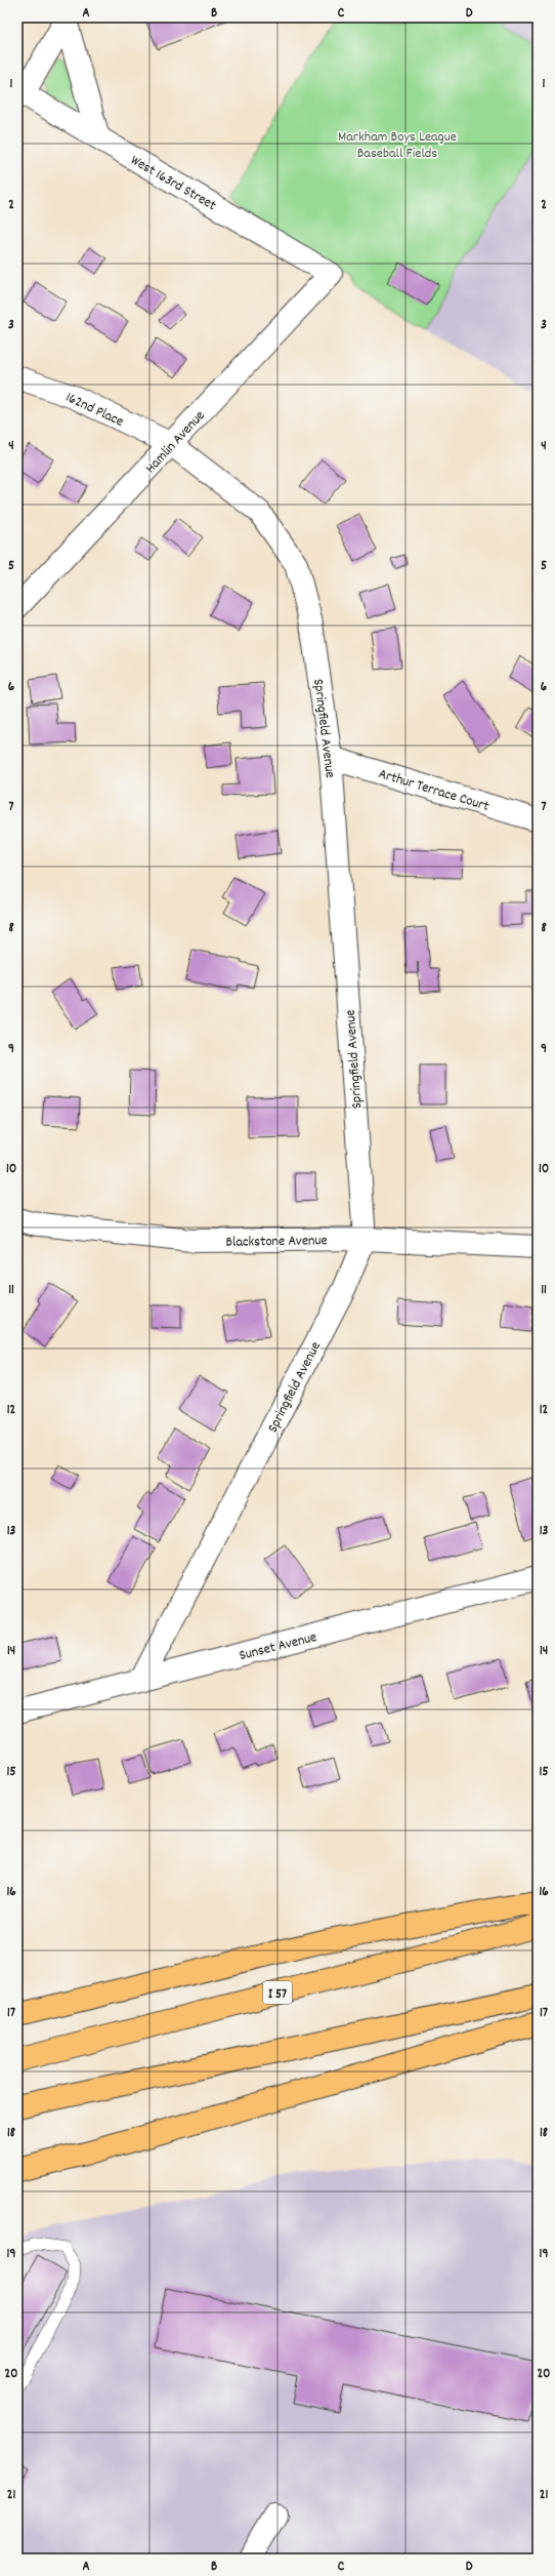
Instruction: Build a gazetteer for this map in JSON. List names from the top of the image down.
{
  "streets": {
    "highway": ["I 57"],
    "street": [
      "West 163rd Street",
      "162nd Place",
      "Hamlin Avenue",
      "Springfield Avenue",
      "Arthur Terrace Court",
      "Blackstone Avenue",
      "Sunset Avenue"
    ]
  },
  "crossings": [
    ["West 163rd Street", "Hamlin Avenue"],
    ["162nd Place", "Hamlin Avenue"],
    ["162nd Place", "Springfield Avenue"],
    ["Hamlin Avenue", "Springfield Avenue"],
    ["Springfield Avenue", "Arthur Terrace Court"],
    ["Springfield Avenue", "Blackstone Avenue"],
    ["Springfield Avenue", "Sunset Avenue"]
  ],
  "parks": ["Markham Boys League Baseball Fields"],
  "grid": {
    "columns": [
      "A",
      "B",
      "C",
      "D"
    ],
    "rows": [
      "1",
      "2",
      "3",
      "4",
      "5",
      "6",
      "7",
      "8",
      "9",
      "10",
      "11",
      "12",
      "13",
      "14",
      "15",
      "16",
      "17",
      "18",
      "19",
      "20",
      "21"
    ]
  }
}
